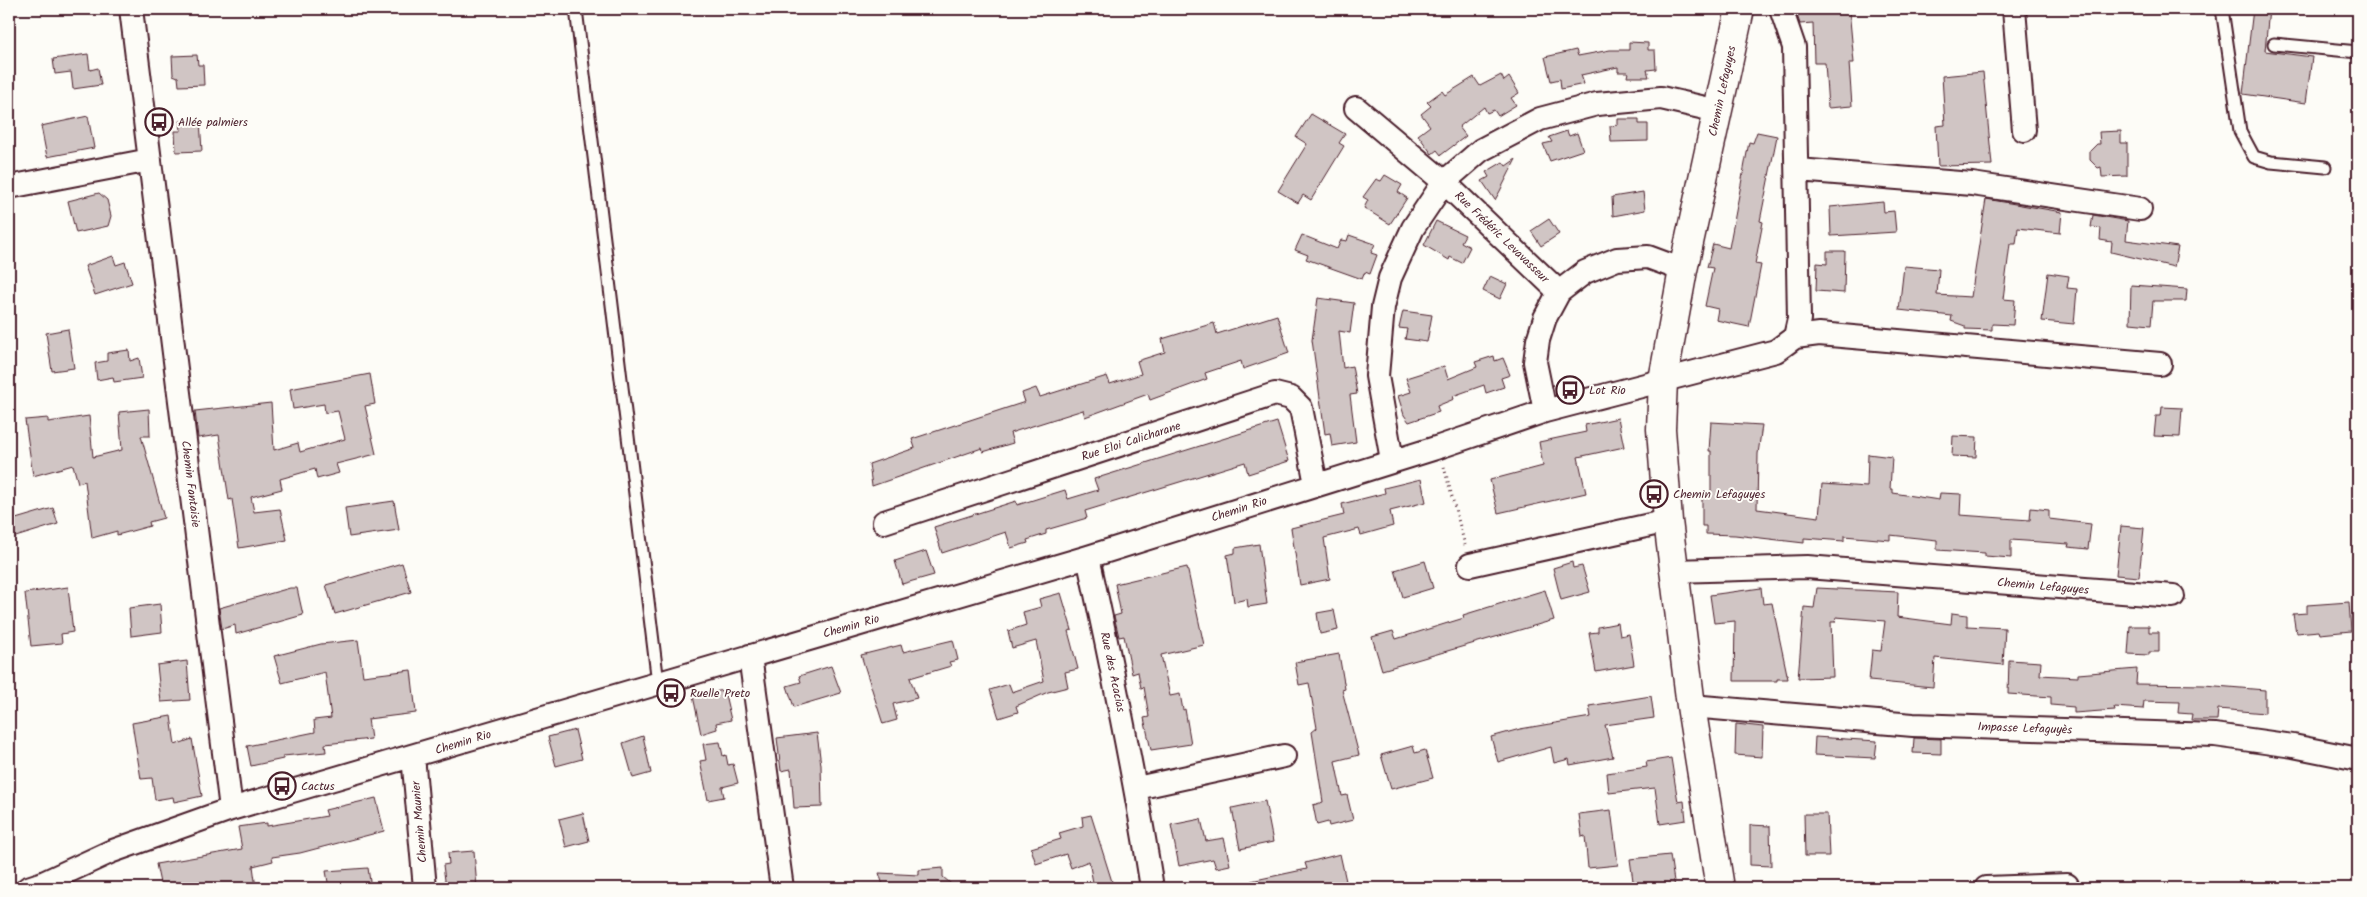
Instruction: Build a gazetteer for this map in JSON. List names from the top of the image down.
{
  "streets": {
    "main road": ["Chemin Lefaguyes"],
    "street": [
      "Rue Frédéric Levavasseur",
      "Rue Eloi Calicharane",
      "Chemin Fantaisie",
      "Chemin Rio",
      "Rue des Acacias",
      "Impasse Lefaguyès",
      "Chemin Maunier"
    ]
  },
  "crossings": [
    ["Chemin Lefaguyes", "Rue Frédéric Levavasseur"],
    ["Chemin Lefaguyes", "Chemin Rio"],
    ["Chemin Lefaguyes", "Impasse Lefaguyès"],
    ["Rue Frédéric Levavasseur", "Chemin Rio"],
    ["Rue Eloi Calicharane", "Chemin Rio"],
    ["Chemin Fantaisie", "Chemin Rio"],
    ["Chemin Rio", "Rue des Acacias"],
    ["Chemin Rio", "Chemin Maunier"]
  ],
  "places": {
    "bus stop": [
      "Allée palmiers",
      "Lot Rio",
      "Chemin Lefaguyes",
      "Ruelle Preto",
      "Cactus"
    ]
  }
}
